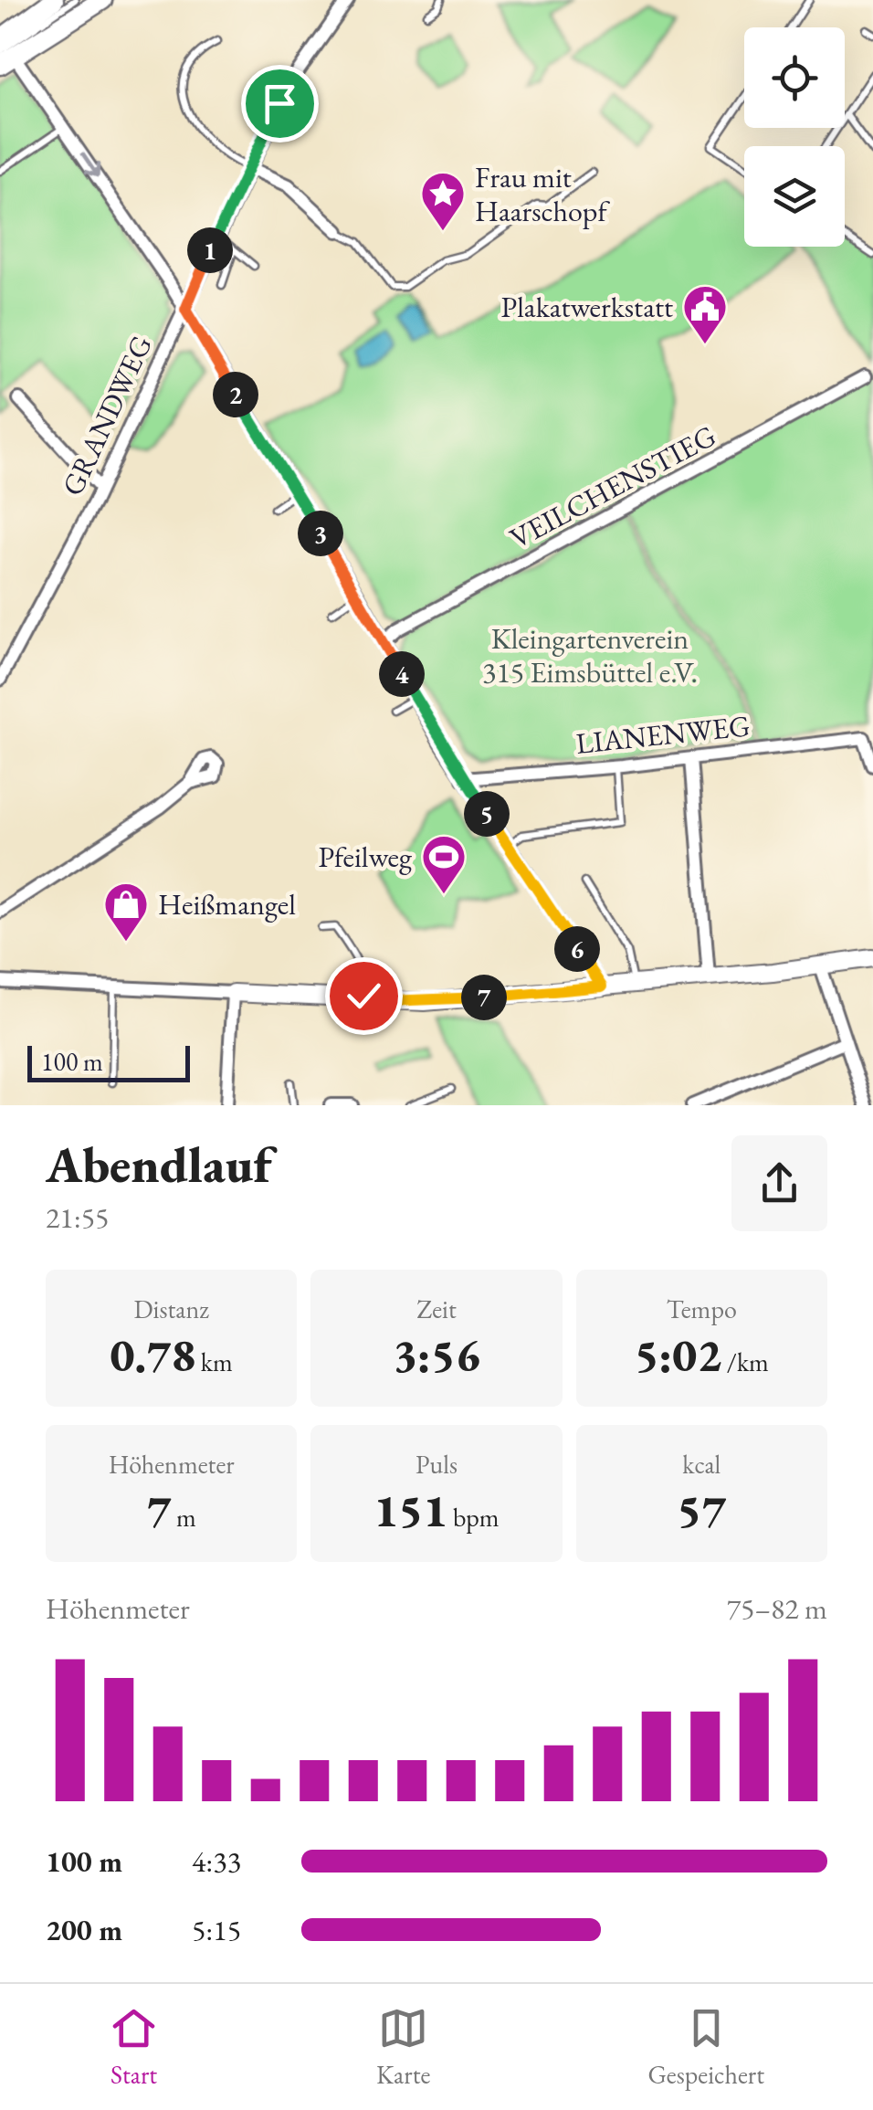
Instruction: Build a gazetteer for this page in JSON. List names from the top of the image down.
{
  "streets": {
    "street": ["GRANDWEG", "VEILCHENSTIEG", "LIANENWEG"]
  },
  "parks": ["Kleingartenverein 315 Eimsbüttel e.V."],
  "places": {
    "place": ["Frau mit Haarschopf"],
    "public building": ["Plakatwerkstatt"],
    "sports": ["Pfeilweg"],
    "shop": ["Heißmangel"]
  },
  "scale_bar": "100 m",
  "page": {
    "pins": [
      "1",
      "2",
      "3",
      "4",
      "5",
      "6",
      "7"
    ],
    "scale": "100 m",
    "heading": ["Abendlauf", "21:55"],
    "stats": [
      ["Distanz", "0.78 km"],
      ["Zeit", "3:56"],
      ["Tempo", "5:02 /km"],
      ["Höhenmeter", "7 m"],
      ["Puls", "151 bpm"],
      ["kcal", "57"]
    ],
    "chart": ["Höhenmeter", "75–82 m"],
    "list": [
      {
        "name": "100 m",
        "note": "4:33"
      },
      {
        "name": "200 m",
        "note": "5:15"
      }
    ],
    "tabs": ["Start", "Karte", "Gespeichert"]
  }
}
